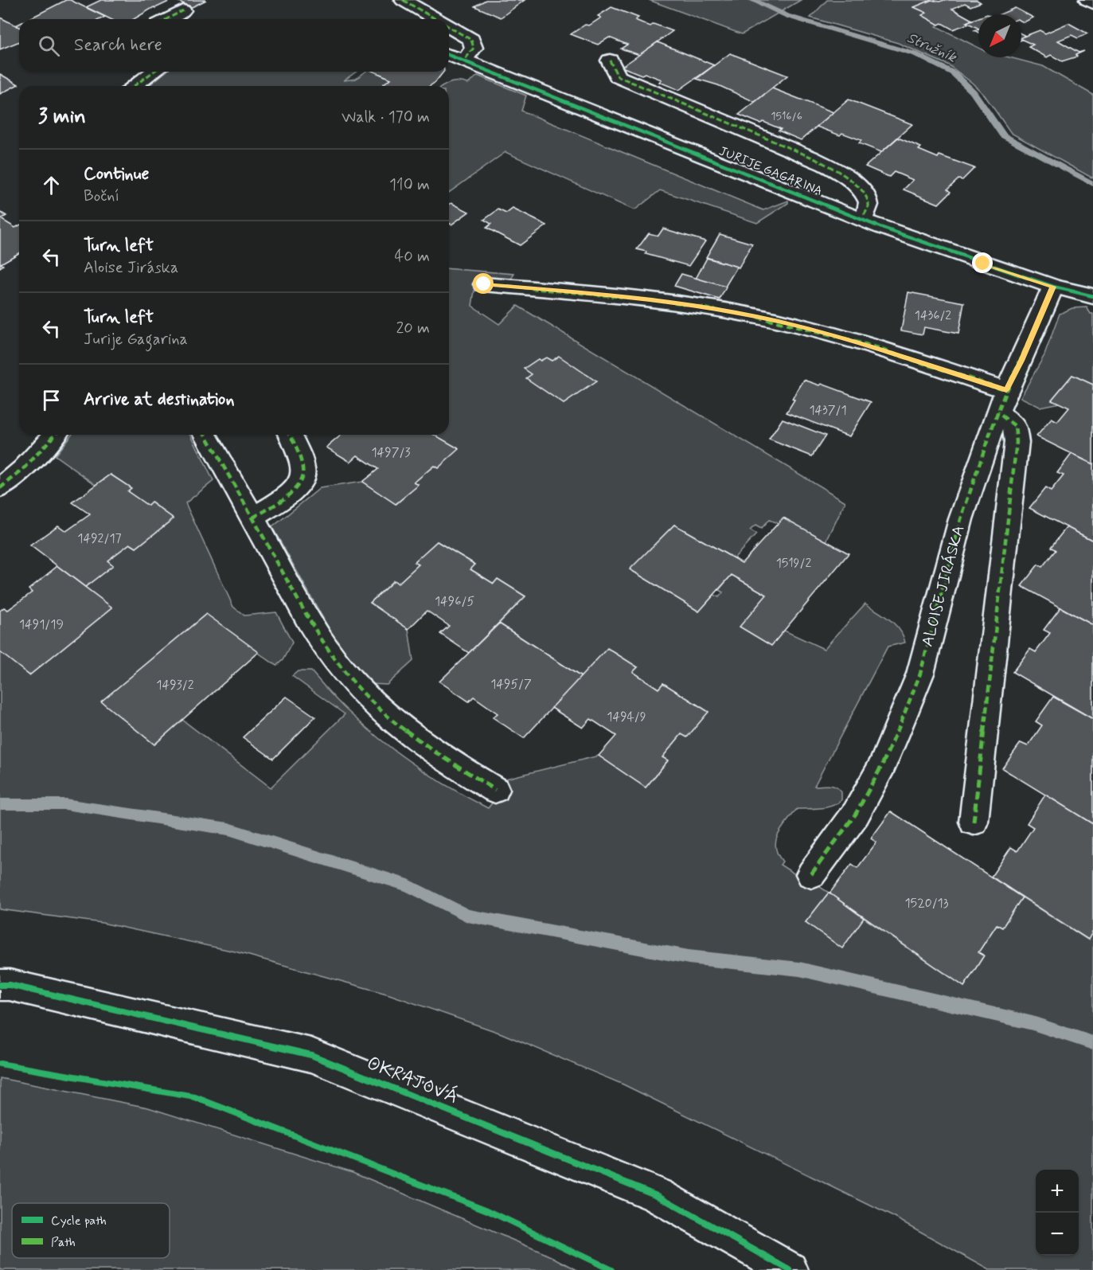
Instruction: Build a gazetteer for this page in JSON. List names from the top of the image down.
{
  "streets": {
    "street": ["JURIJE GAGARINA", "ALOISE JIRÁSKA", "OKRAJOVÁ"]
  },
  "crossings": [
    ["JURIJE GAGARINA", "ALOISE JIRÁSKA"]
  ],
  "water": ["Stružník"],
  "house_numbers": [
    "1516/6",
    "1436/2",
    "1437/1",
    "1497/3",
    "1492/17",
    "1519/2",
    "1496/5",
    "1491/19",
    "1495/7",
    "1493/2",
    "1494/9",
    "1520/13"
  ],
  "legend": ["Cycle path", "Path"],
  "north": "bottom left",
  "page": {
    "search": "Search here",
    "heading": ["3 min", "Walk · 170 m"],
    "list": [
      ["Continue", "Boční", "110 m"],
      ["Turn left", "Aloise Jiráska", "40 m"],
      ["Turn left", "Jurije Gagarina", "20 m"],
      "Arrive at destination"
    ],
    "map_buttons": ["+", "−"]
  }
}
